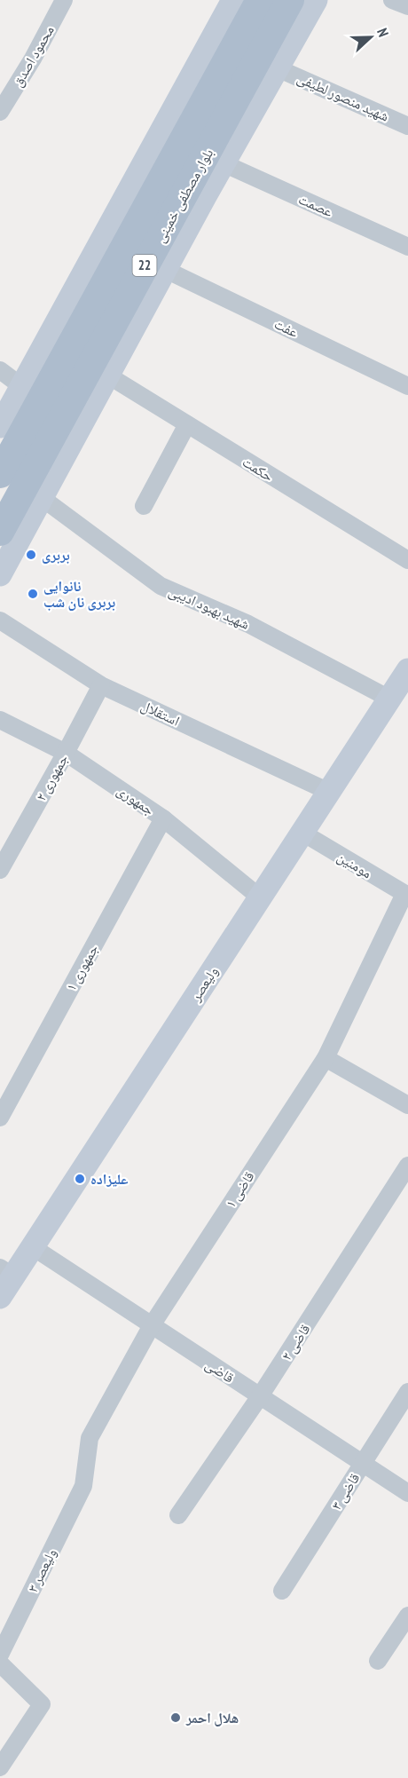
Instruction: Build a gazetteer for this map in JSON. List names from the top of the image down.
{
  "streets": {
    "main road": ["بلوار مصطفی خمینی", "22", "ولیعصر"],
    "street": [
      "محمود اصدق",
      "شهید منصور لطیفی",
      "عصمت",
      "عفت",
      "حکمت",
      "شهید بهبود ادیبی",
      "استقلال",
      "جمهوری ۲",
      "جمهوری",
      "مومنین",
      "جمهوری ۱",
      "قاضی ۱",
      "قاضی ۲",
      "قاضی",
      "قاضی ۳",
      "ولیعصر ۳"
    ]
  },
  "crossings": [
    ["شهید بهبود ادیبی", "ولیعصر"],
    ["استقلال", "جمهوری ۲"],
    ["استقلال", "ولیعصر"],
    ["جمهوری ۲", "جمهوری"],
    ["جمهوری", "جمهوری ۱"],
    ["جمهوری", "ولیعصر"],
    ["مومنین", "ولیعصر"],
    ["مومنین", "قاضی ۱"],
    ["ولیعصر", "قاضی"],
    ["قاضی ۱", "قاضی"],
    ["قاضی ۱", "ولیعصر ۳"],
    ["قاضی ۲", "قاضی"],
    ["قاضی", "قاضی ۳"]
  ],
  "places": [
    "بربری",
    "نانوایی بربری نان شب",
    "علیزاده",
    "هلال احمر"
  ],
  "north": "right"
}
